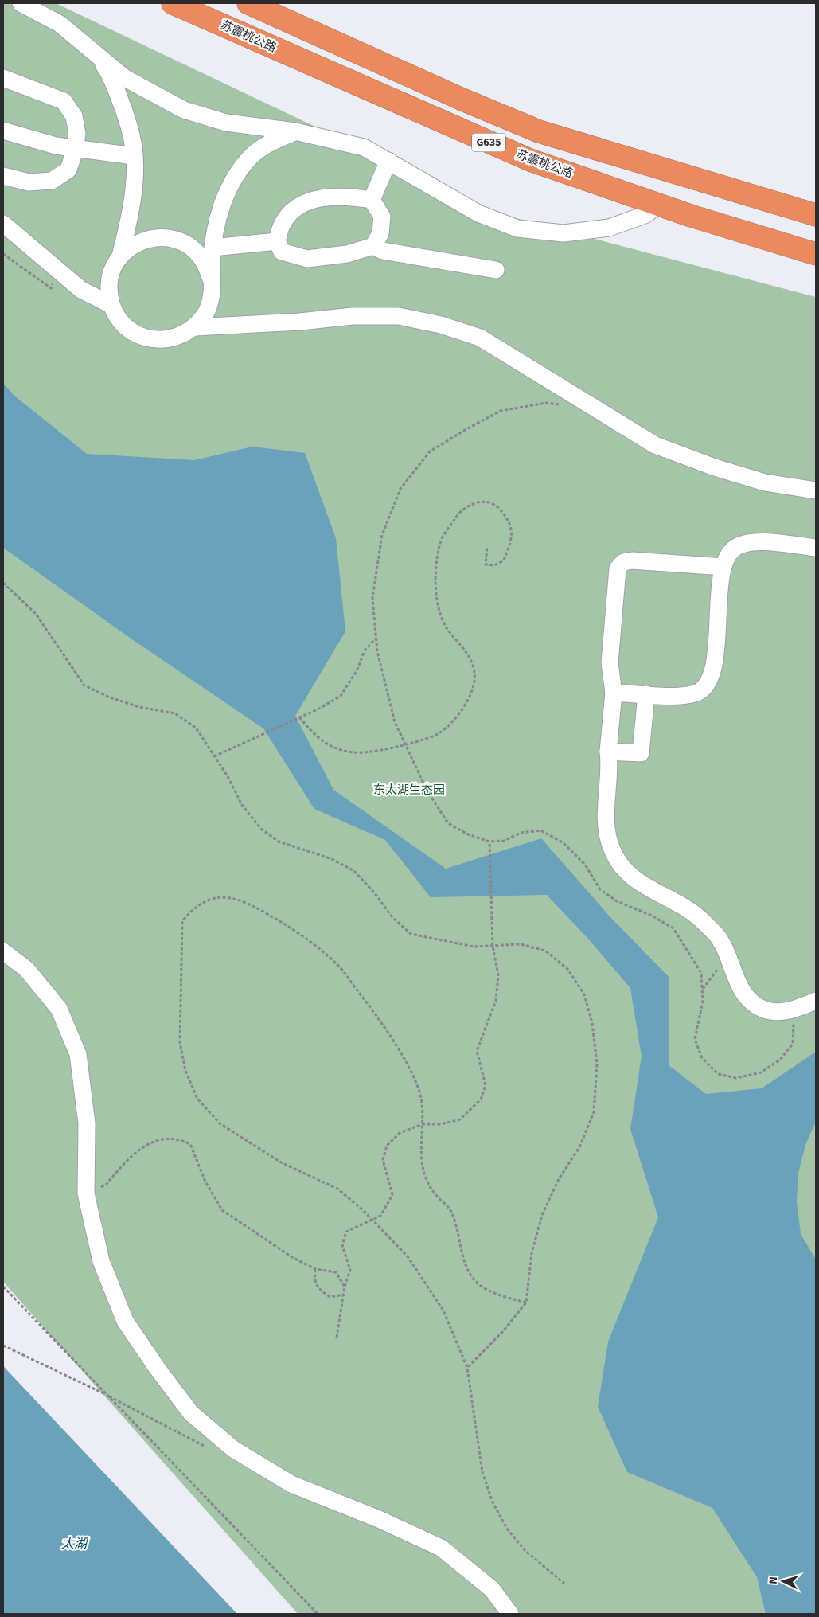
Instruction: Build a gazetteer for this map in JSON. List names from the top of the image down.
{
  "streets": {
    "highway": ["苏震桃公路", "G635"]
  },
  "water": ["太湖"],
  "parks": ["东太湖生态园"],
  "north": "left"
}
